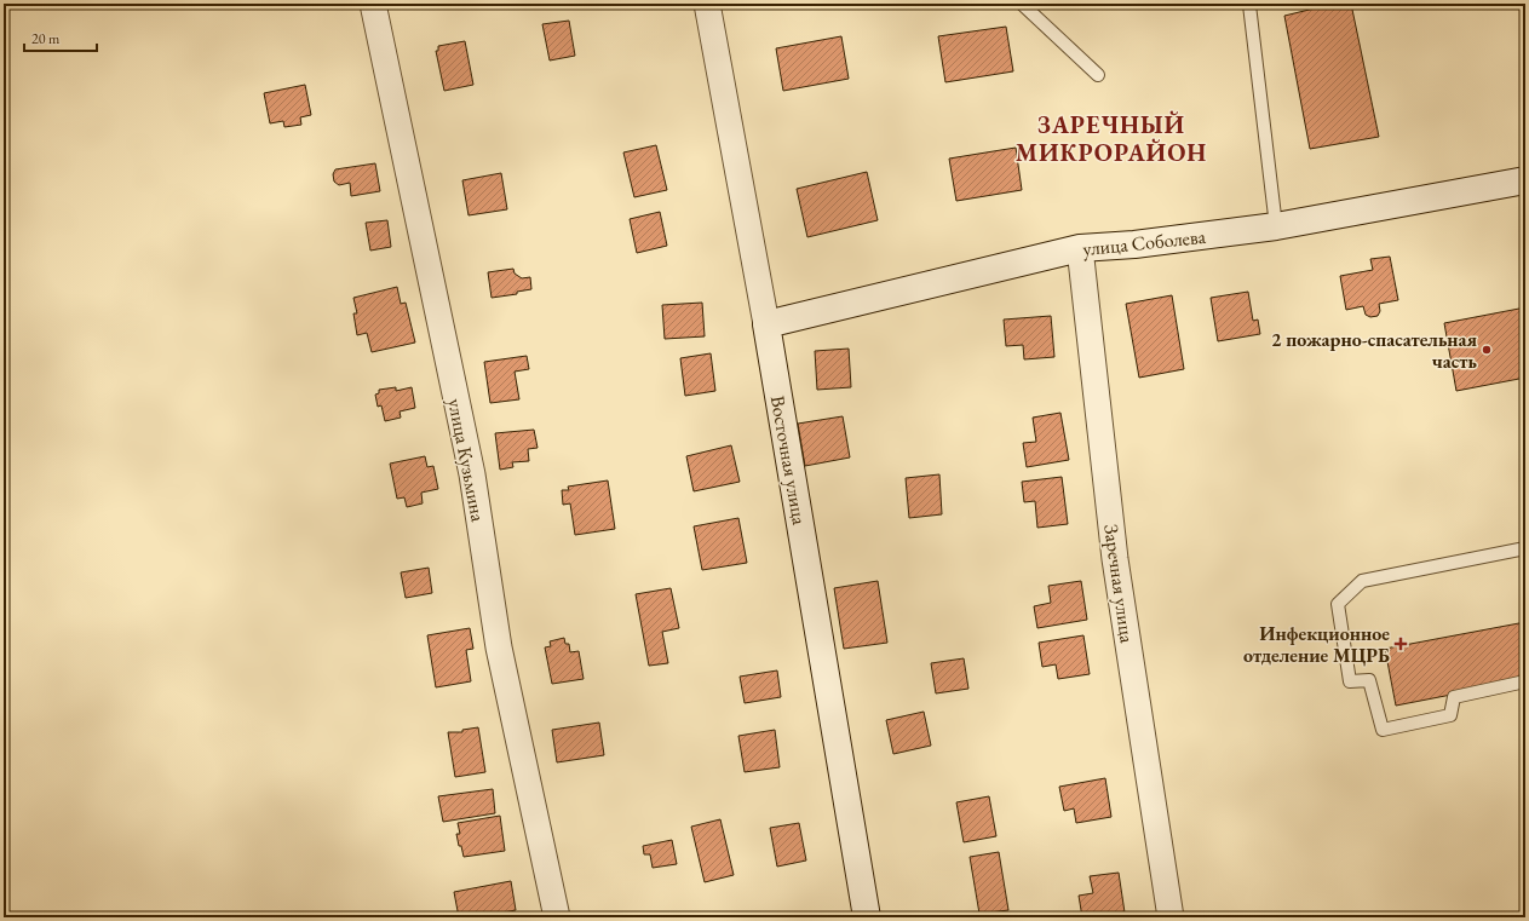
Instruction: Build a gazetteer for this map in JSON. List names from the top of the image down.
{
  "streets": {
    "street": [
      "улица Соболева",
      "улица Кузьмина",
      "Восточная улица",
      "Заречная улица"
    ]
  },
  "crossings": [
    ["улица Соболева", "Восточная улица"],
    ["улица Соболева", "Заречная улица"]
  ],
  "districts": ["ЗАРЕЧНЫЙ МИКРОРАЙОН"],
  "places": {
    "other": ["2 пожарно-спасательная часть"],
    "health": ["Инфекционное отделение МЦРБ"]
  },
  "scale_bar": "20 m"
}
